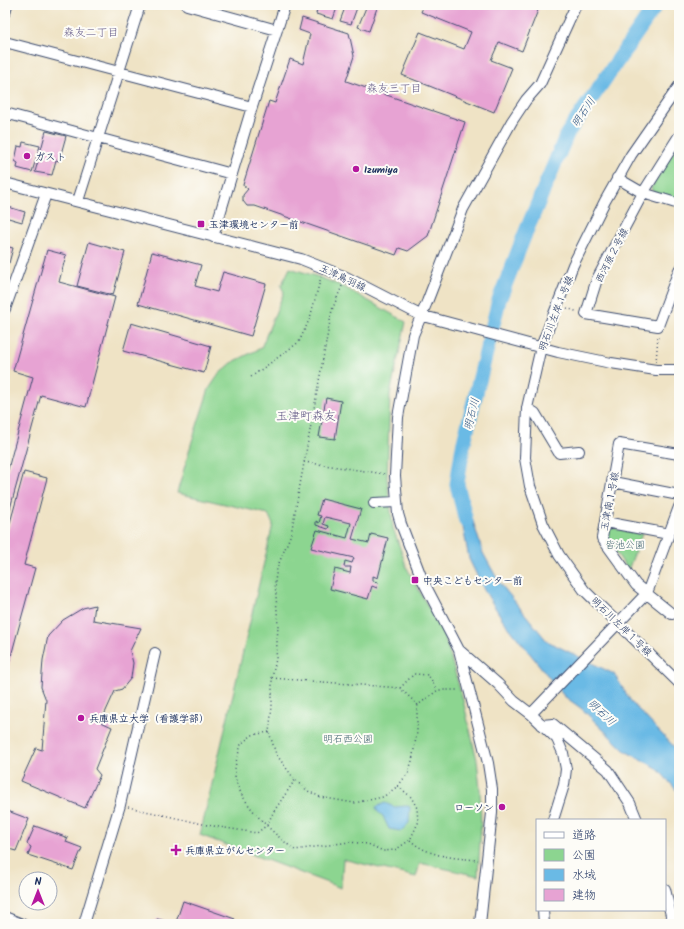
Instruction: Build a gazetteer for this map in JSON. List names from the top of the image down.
{
  "streets": {
    "street": [
      "西河原２号線",
      "玉津鳥羽線",
      "明石川左岸１号線",
      "玉津南１号線"
    ]
  },
  "crossings": [
    ["玉津鳥羽線", "明石川左岸１号線"]
  ],
  "districts": ["森友二丁目", "森友三丁目", "玉津町森友"],
  "water": ["明石川"],
  "parks": ["皆池公園", "明石西公園"],
  "places": {
    "other": [
      "ガスト",
      "Izumiya",
      "兵庫県立大学（看護学部）",
      "ローソン"
    ],
    "transit": ["玉津環境センター前", "中央こどもセンター前"],
    "health": ["兵庫県立がんセンター"]
  },
  "legend": [
    "道路",
    "公園",
    "水域",
    "建物"
  ],
  "north": "top"
}
